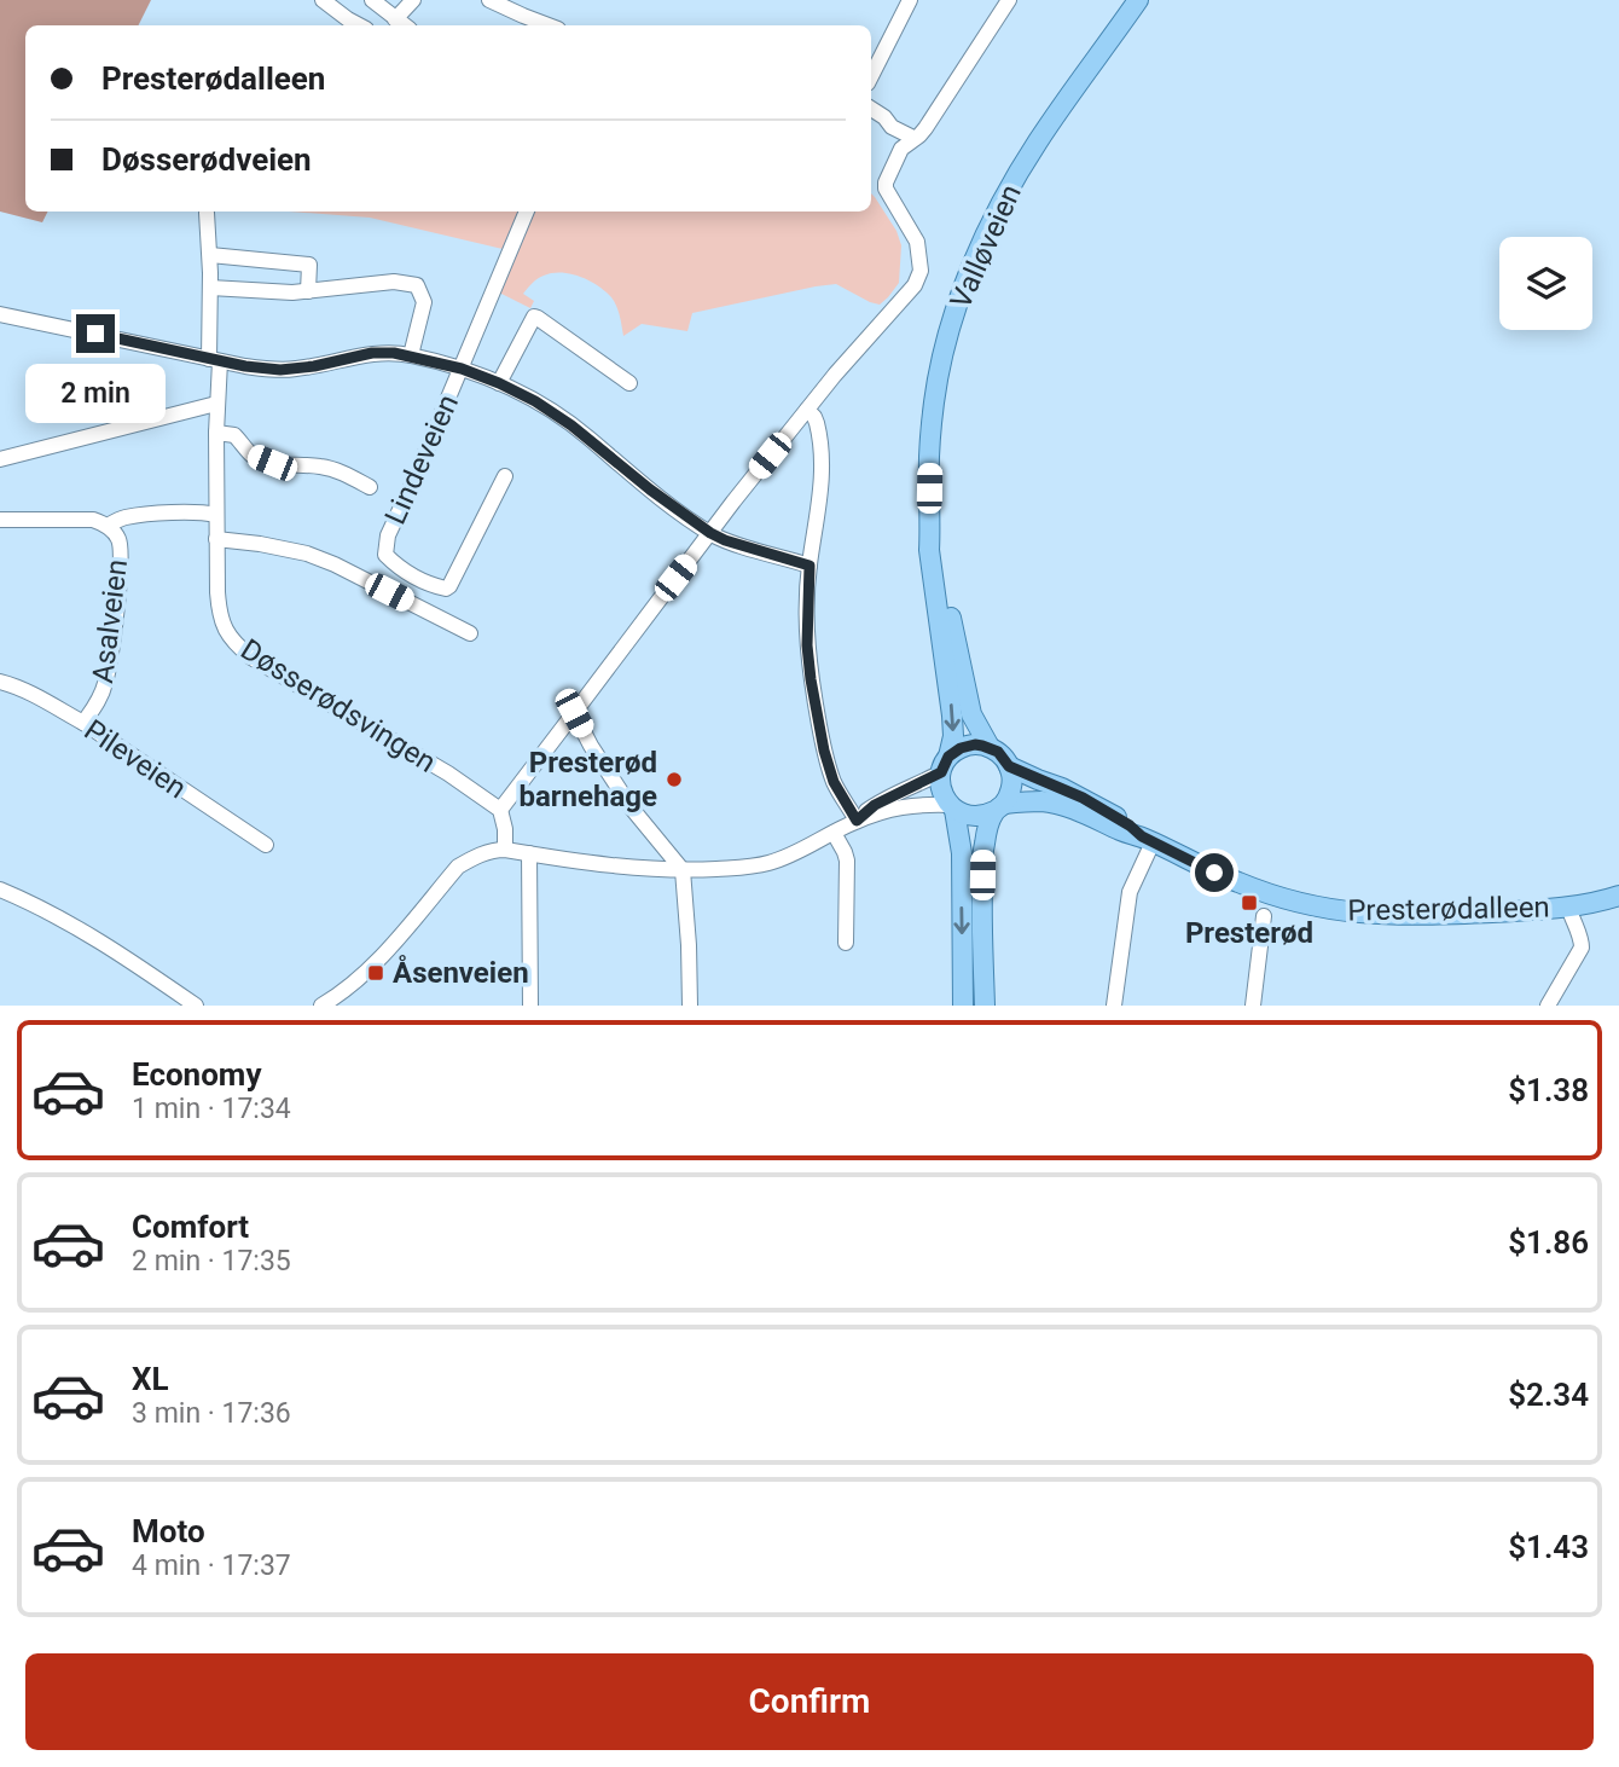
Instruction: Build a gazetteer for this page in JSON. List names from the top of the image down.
{
  "streets": {
    "main road": ["Valløveien", "Presterødalleen"],
    "street": [
      "Lindeveien",
      "Asalveien",
      "Døsserødsvingen",
      "Pileveien"
    ]
  },
  "crossings": [
    ["Valløveien", "Presterødalleen"],
    ["Asalveien", "Pileveien"]
  ],
  "places": {
    "other": ["Presterød barnehage"],
    "transit": ["Presterød", "Åsenveien"]
  },
  "page": {
    "banner": ["Presterødalleen", "Døsserødveien"],
    "bubble": "2 min",
    "list": [
      {
        "name": "Economy",
        "note": "1 min · 17:34",
        "value": "$1.38"
      },
      {
        "name": "Comfort",
        "note": "2 min · 17:35",
        "value": "$1.86"
      },
      {
        "name": "XL",
        "note": "3 min · 17:36",
        "value": "$2.34"
      },
      {
        "name": "Moto",
        "note": "4 min · 17:37",
        "value": "$1.43"
      }
    ],
    "buttons": "Confirm"
  }
}
